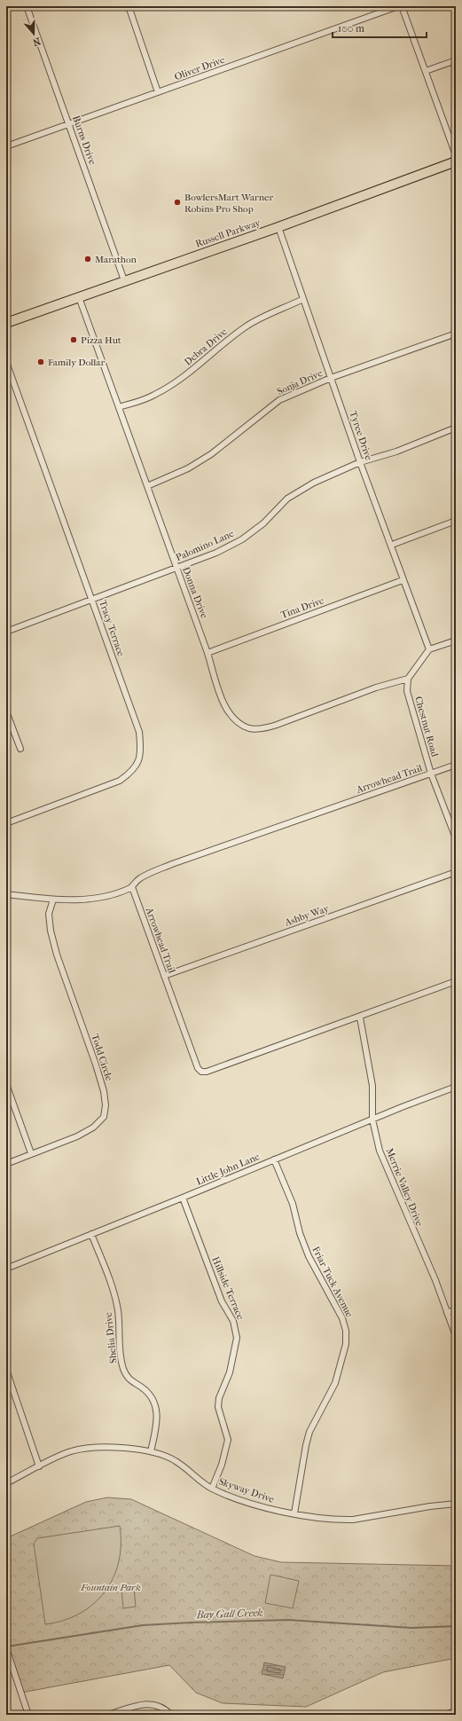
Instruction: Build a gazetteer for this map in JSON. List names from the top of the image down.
{
  "streets": {
    "main road": ["Russell Parkway"],
    "street": [
      "Oliver Drive",
      "Burns Drive",
      "Debra Drive",
      "Sonja Drive",
      "Tyree Drive",
      "Palomino Lane",
      "Donna Drive",
      "Tina Drive",
      "Tracy Terrace",
      "Chestnut Road",
      "Arrowhead Trail",
      "Ashby Way",
      "Todd Circle",
      "Little John Lane",
      "Merrie Valley Drive",
      "Friar Tuck Avenue",
      "Hillside Terrace",
      "Shelia Drive",
      "Skyway Drive"
    ]
  },
  "crossings": [
    ["Oliver Drive", "Burns Drive"],
    ["Burns Drive", "Russell Parkway"],
    ["Russell Parkway", "Tyree Drive"],
    ["Russell Parkway", "Donna Drive"],
    ["Debra Drive", "Tyree Drive"],
    ["Debra Drive", "Donna Drive"],
    ["Sonja Drive", "Tyree Drive"],
    ["Sonja Drive", "Donna Drive"],
    ["Tyree Drive", "Palomino Lane"],
    ["Tyree Drive", "Tina Drive"],
    ["Palomino Lane", "Donna Drive"],
    ["Palomino Lane", "Tracy Terrace"],
    ["Donna Drive", "Tina Drive"],
    ["Donna Drive", "Chestnut Road"],
    ["Chestnut Road", "Arrowhead Trail"],
    ["Arrowhead Trail", "Ashby Way"],
    ["Arrowhead Trail", "Merrie Valley Drive"],
    ["Little John Lane", "Merrie Valley Drive"],
    ["Little John Lane", "Friar Tuck Avenue"],
    ["Little John Lane", "Hillside Terrace"],
    ["Little John Lane", "Shelia Drive"],
    ["Friar Tuck Avenue", "Skyway Drive"],
    ["Hillside Terrace", "Skyway Drive"],
    ["Shelia Drive", "Skyway Drive"]
  ],
  "water": ["Bay Gall Creek"],
  "parks": ["Fountain Park"],
  "places": [
    "BowlersMart Warner Robins Pro Shop",
    "Marathon",
    "Pizza Hut",
    "Family Dollar"
  ],
  "scale_bar": "100 m",
  "north": "bottom"
}
